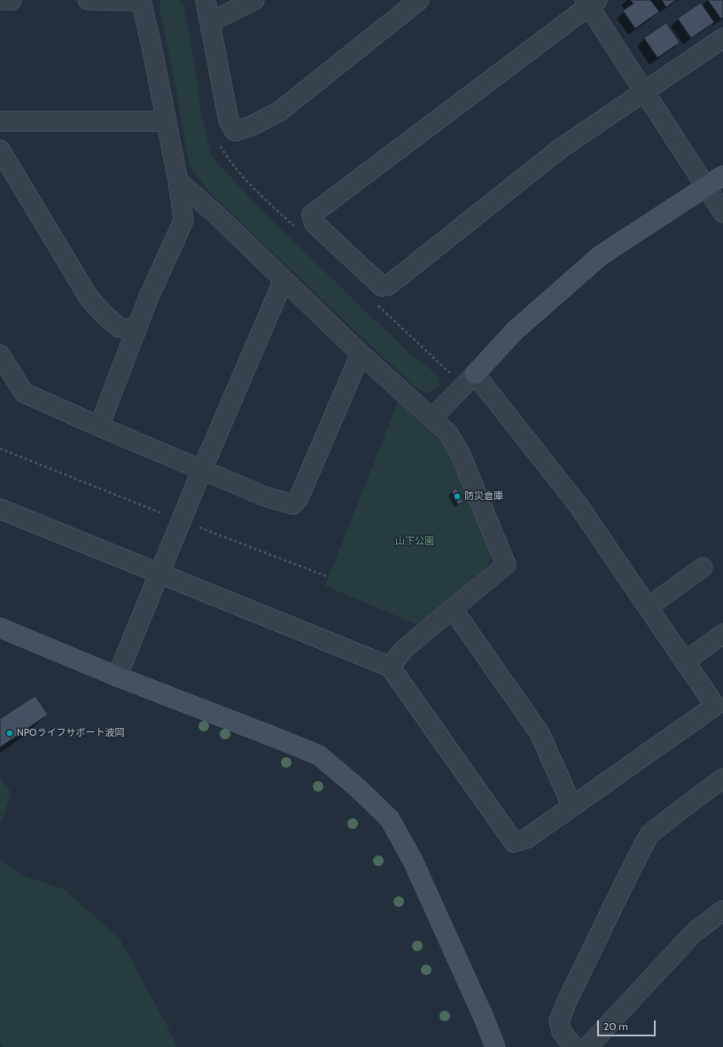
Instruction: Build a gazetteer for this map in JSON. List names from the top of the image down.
{
  "parks": ["山下公園"],
  "places": ["防災倉庫", "NPOライフサポート波岡"],
  "scale_bar": "20 m"
}
